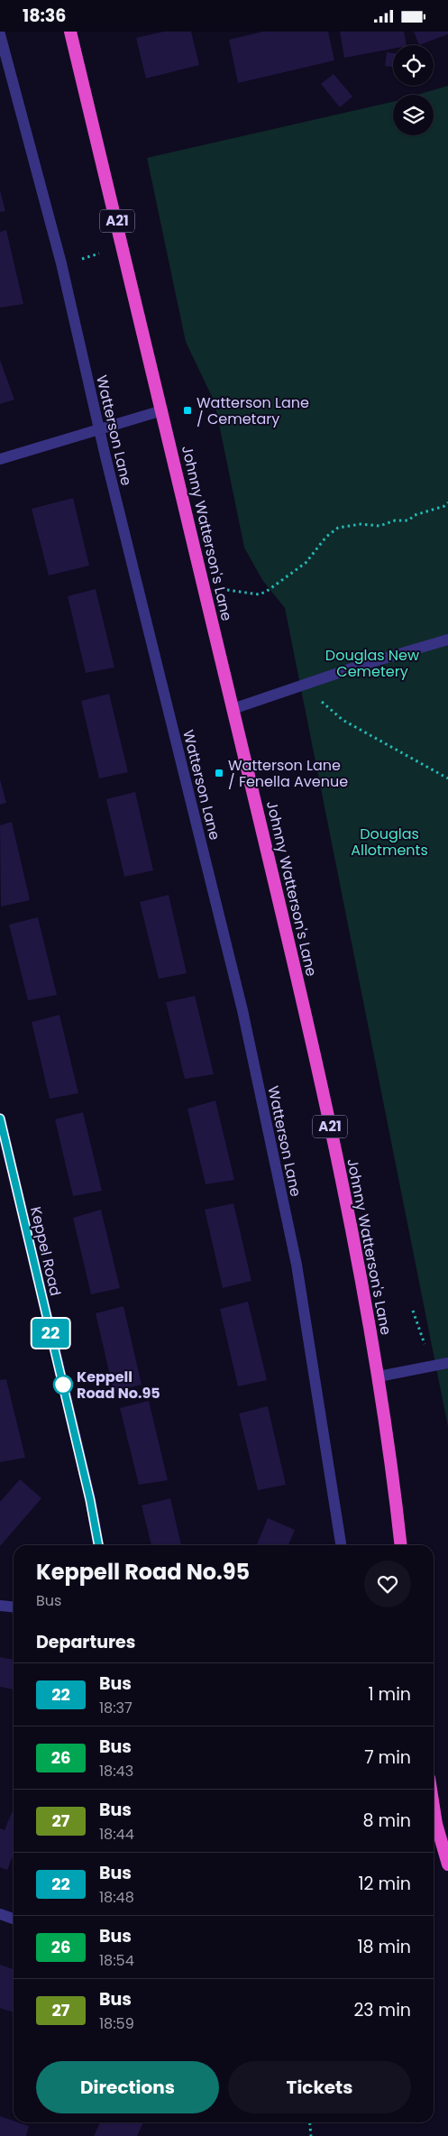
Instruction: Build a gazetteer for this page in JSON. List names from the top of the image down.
{
  "streets": {
    "highway": ["A21", "Johnny Watterson's Lane"],
    "street": ["Watterson Lane", "Keppel Road"]
  },
  "parks": ["Douglas New Cemetery", "Douglas Allotments"],
  "places": {
    "transit": ["Watterson Lane / Cemetary", "Watterson Lane / Fenella Avenue"],
    "other": ["Keppell Road No.95"]
  },
  "lines": ["bus line 22"],
  "page": {
    "status": "18:36",
    "on_map": "22",
    "heading": [
      ["Keppell Road No.95", "Bus"],
      "Departures"
    ],
    "list": [
      {
        "mark": "22",
        "name": "Bus",
        "note": "18:37",
        "value": "1 min"
      },
      {
        "mark": "26",
        "name": "Bus",
        "note": "18:43",
        "value": "7 min"
      },
      {
        "mark": "27",
        "name": "Bus",
        "note": "18:44",
        "value": "8 min"
      },
      {
        "mark": "22",
        "name": "Bus",
        "note": "18:48",
        "value": "12 min"
      },
      {
        "mark": "26",
        "name": "Bus",
        "note": "18:54",
        "value": "18 min"
      },
      {
        "mark": "27",
        "name": "Bus",
        "note": "18:59",
        "value": "23 min"
      }
    ],
    "buttons": ["Directions", "Tickets"]
  }
}
